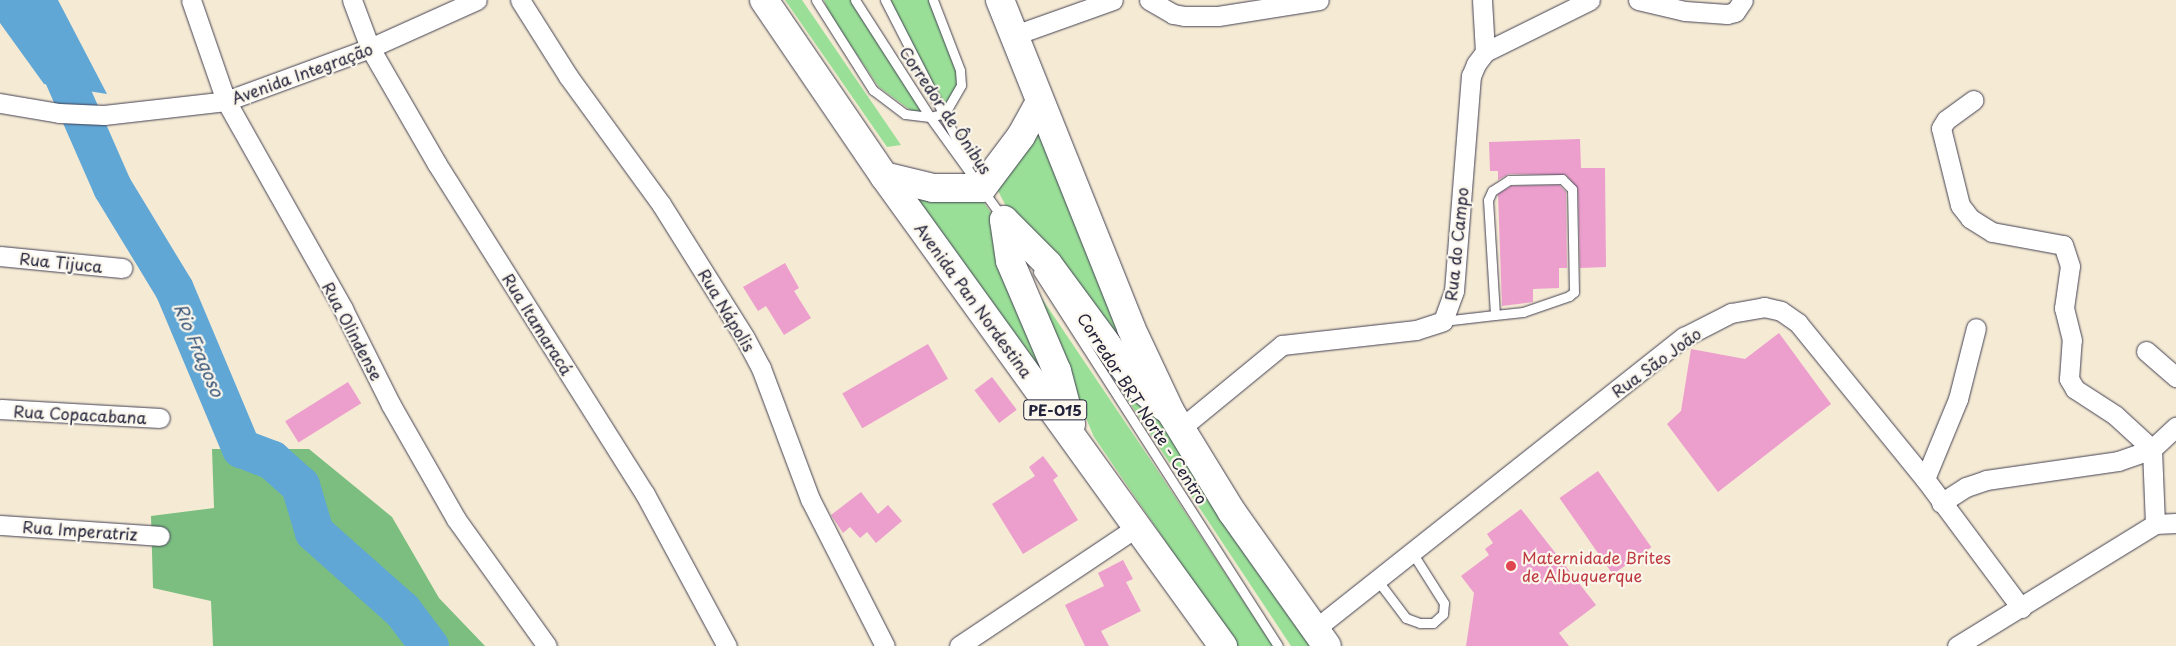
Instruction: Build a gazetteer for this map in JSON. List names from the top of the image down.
{
  "streets": {
    "highway": ["Avenida Pan Nordestina", "PE-015"],
    "street": [
      "Avenida Integração",
      "Rua do Campo",
      "Rua Tijuca",
      "Rua Nápolis",
      "Rua Itamaracá",
      "Rua Olindense",
      "Rua São João",
      "Rua Copacabana",
      "Rua Imperatriz"
    ],
    "lane": ["Corredor de Ônibus", "Corredor BRT Norte - Centro"]
  },
  "crossings": [
    ["Avenida Integração", "Rua Itamaracá"],
    ["Avenida Integração", "Rua Olindense"],
    ["Corredor de Ônibus", "Corredor BRT Norte - Centro"]
  ],
  "water": ["Rio Fragoso"],
  "places": ["Maternidade Brites de Albuquerque"]
}
